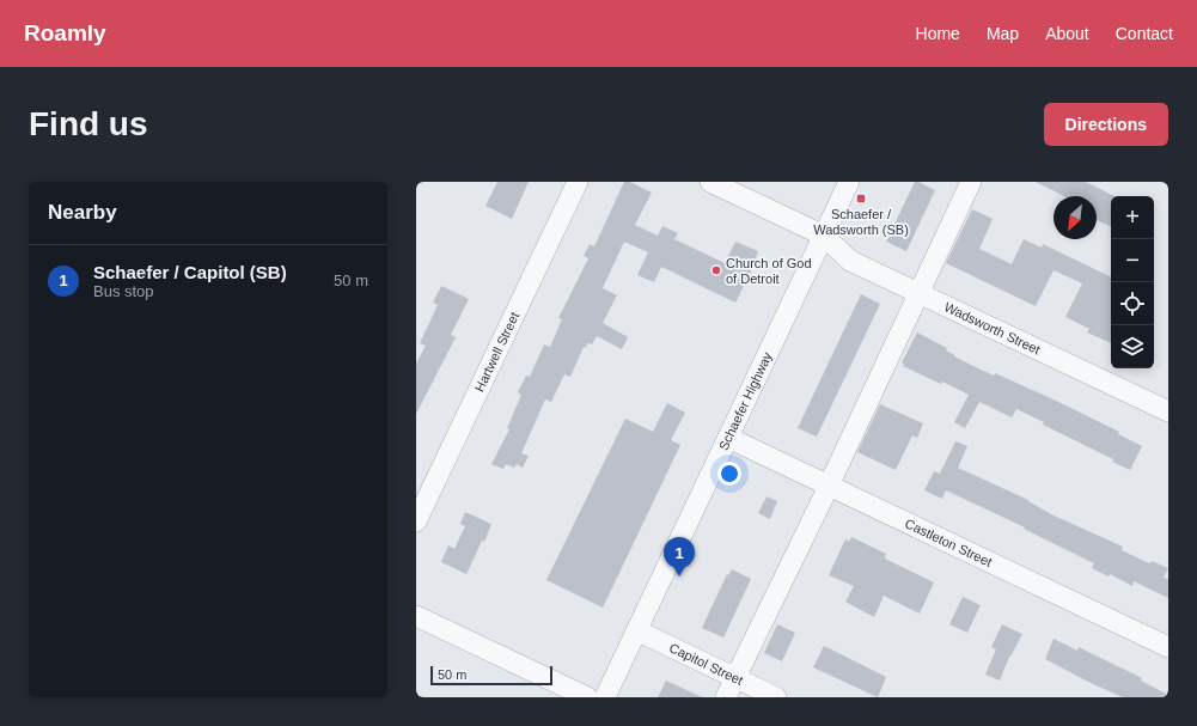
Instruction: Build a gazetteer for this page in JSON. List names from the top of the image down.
{
  "streets": {
    "street": [
      "Wadsworth Street",
      "Hartwell Street",
      "Schaefer Highway",
      "Castleton Street",
      "Capitol Street"
    ]
  },
  "crossings": [
    ["Wadsworth Street", "Schaefer Highway"],
    ["Schaefer Highway", "Castleton Street"],
    ["Schaefer Highway", "Capitol Street"]
  ],
  "places": {
    "transit": ["Schaefer / Wadsworth (SB)"],
    "other": ["Church of God of Detroit"]
  },
  "scale_bar": "50 m",
  "north": "bottom left",
  "page": {
    "header": "Roamly",
    "nav": [
      "Home",
      "Map",
      "About",
      "Contact"
    ],
    "buttons": "Directions",
    "title": "Find us",
    "heading": "Nearby",
    "map_buttons": ["+", "−"],
    "list": [
      {
        "mark": "1",
        "name": "Schaefer / Capitol (SB)",
        "note": "Bus stop",
        "value": "50 m"
      }
    ],
    "pins": "1",
    "scale": "50 m"
  }
}
